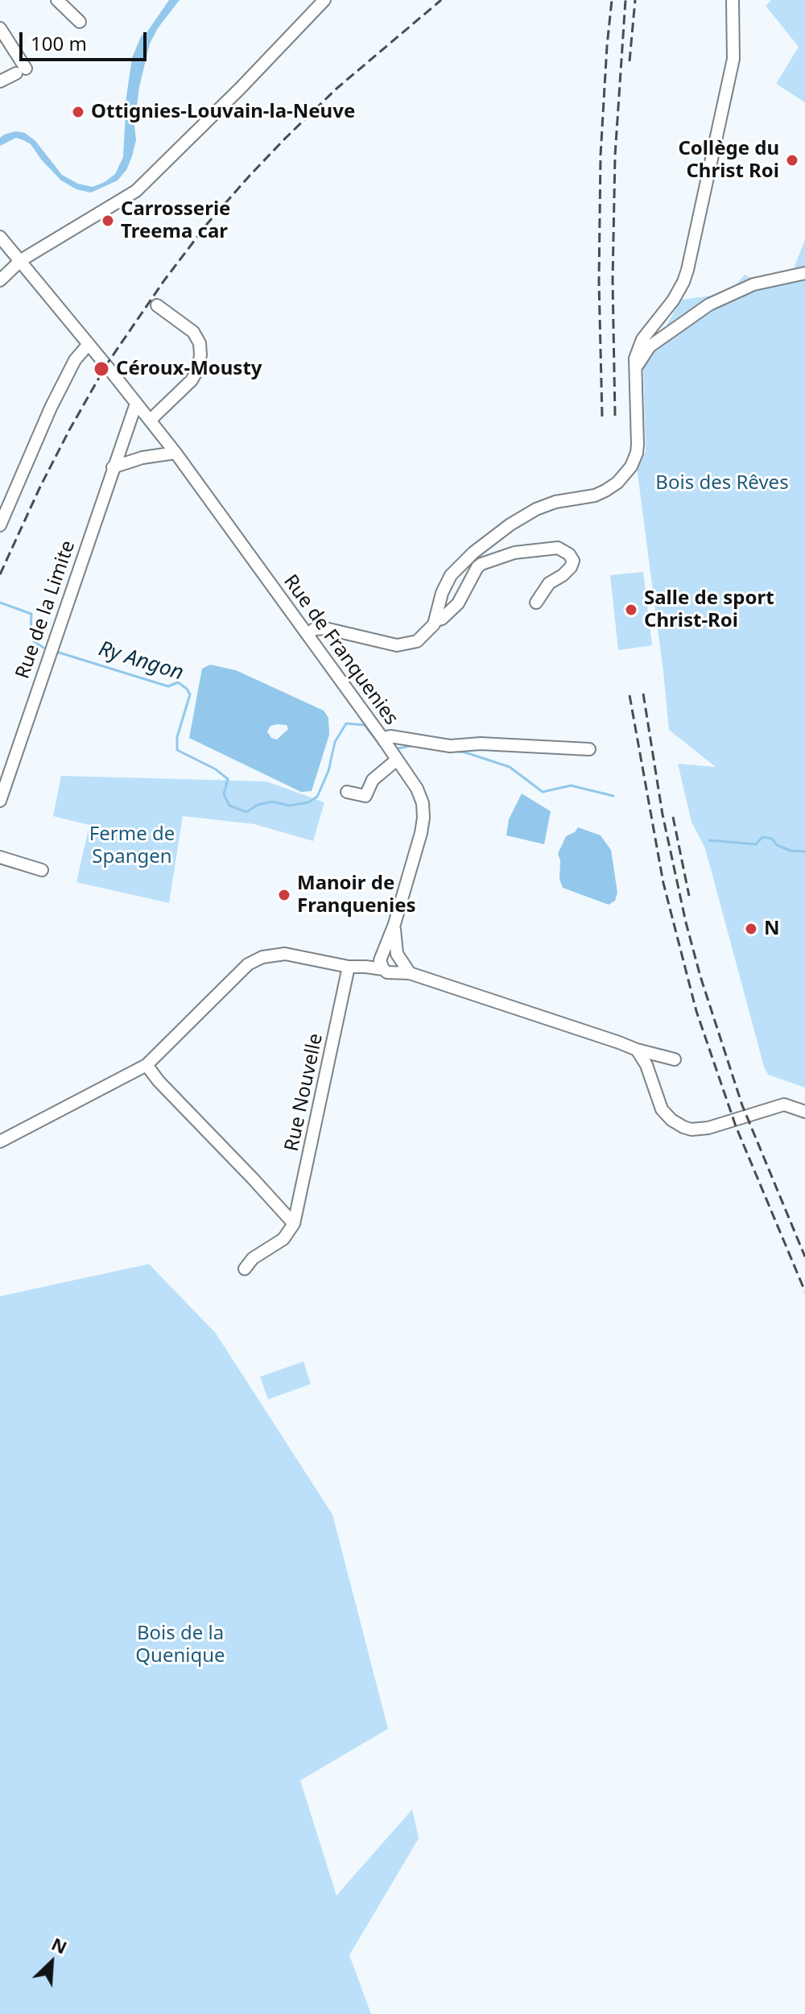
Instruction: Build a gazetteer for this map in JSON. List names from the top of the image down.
{
  "streets": {
    "street": ["Rue de la Limite", "Rue de Franquenies", "Rue Nouvelle"]
  },
  "crossings": [
    ["Rue de la Limite", "Rue de Franquenies"]
  ],
  "water": ["Ry Angon"],
  "parks": ["Bois des Rêves", "Ferme de Spangen", "Bois de la Quenique"],
  "places": [
    "Ottignies-Louvain-la-Neuve",
    "Collège du Christ Roi",
    "Carrosserie Treema car",
    "Céroux-Mousty",
    "Salle de sport Christ-Roi",
    "Manoir de Franquenies",
    "N"
  ],
  "scale_bar": "100 m",
  "north": "top right"
}
